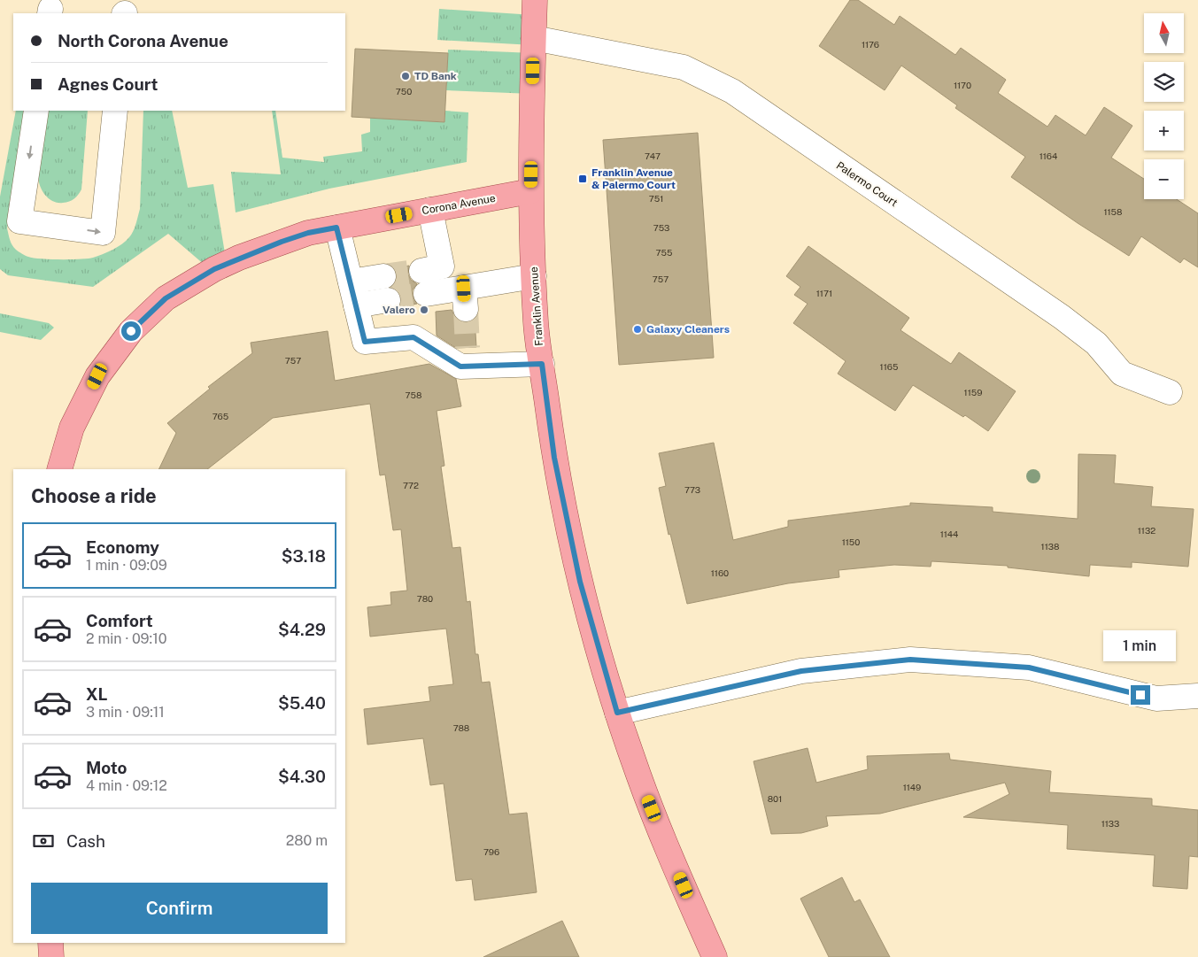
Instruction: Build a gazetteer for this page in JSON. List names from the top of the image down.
{
  "streets": {
    "main road": ["Corona Avenue", "Franklin Avenue"],
    "street": ["Palermo Court"]
  },
  "crossings": [
    ["Palermo Court", "Franklin Avenue"],
    ["Corona Avenue", "Franklin Avenue"]
  ],
  "places": {
    "other": ["TD Bank", "Valero", "Galaxy Cleaners"],
    "transit": ["Franklin Avenue & Palermo Court"]
  },
  "house_numbers": [
    "1176",
    "1170",
    "750",
    "747",
    "1164",
    "751",
    "1158",
    "753",
    "755",
    "757",
    "1171",
    "757",
    "1165",
    "1159",
    "758",
    "765",
    "772",
    "773",
    "1132",
    "1144",
    "1150",
    "1138",
    "1160",
    "780",
    "788",
    "1149",
    "801",
    "1133",
    "796"
  ],
  "north": "top",
  "page": {
    "map_buttons": ["+", "−"],
    "banner": ["North Corona Avenue", "Agnes Court"],
    "heading": "Choose a ride",
    "list": [
      {
        "name": "Economy",
        "note": "1 min · 09:09",
        "value": "$3.18"
      },
      {
        "name": "Comfort",
        "note": "2 min · 09:10",
        "value": "$4.29"
      },
      {
        "name": "XL",
        "note": "3 min · 09:11",
        "value": "$5.40"
      },
      {
        "name": "Moto",
        "note": "4 min · 09:12",
        "value": "$4.30"
      }
    ],
    "bubble": "1 min",
    "pay": ["Cash", "280 m"],
    "buttons": "Confirm"
  }
}
